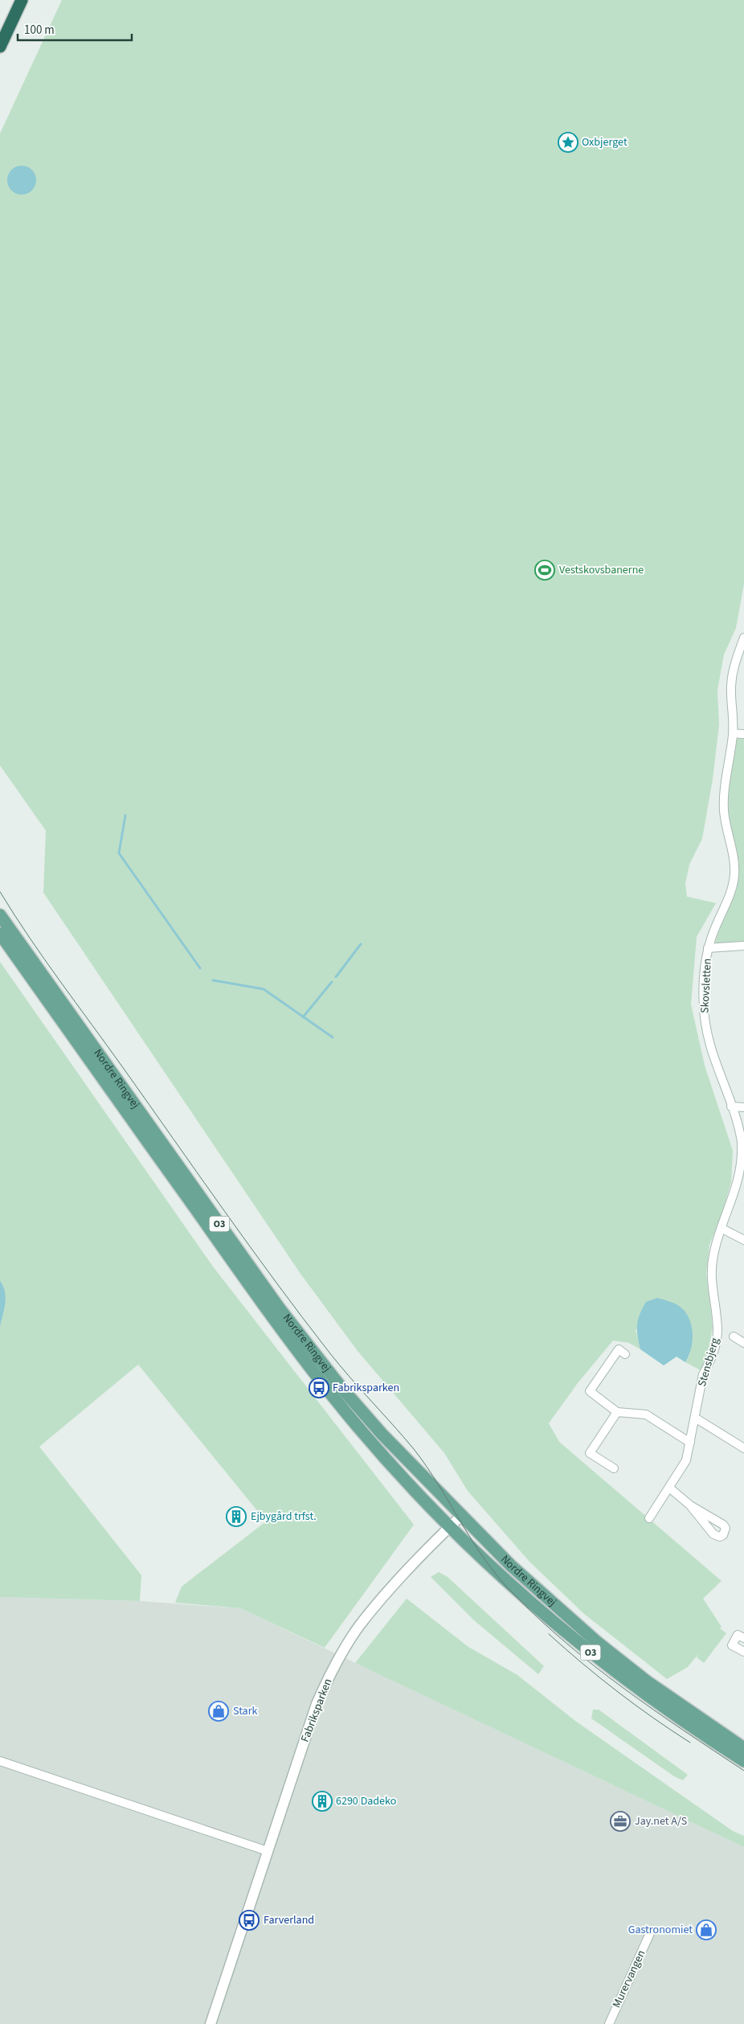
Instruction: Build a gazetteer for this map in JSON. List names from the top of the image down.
{
  "streets": {
    "main road": ["Nordre Ringvej", "O3"],
    "street": [
      "Skovsletten",
      "Stensbjerg",
      "Fabriksparken",
      "Murervangen"
    ]
  },
  "crossings": [
    ["Skovsletten", "Stensbjerg"],
    ["Nordre Ringvej", "Fabriksparken"]
  ],
  "places": {
    "place": ["Oxbjerget"],
    "sports": ["Vestskovsbanerne"],
    "bus stop": ["Fabriksparken", "Farverland"],
    "building": ["Ejbygård trfst.", "6290 Dadeko"],
    "shop": ["Stark", "Gastronomiet"],
    "office": ["Jay.net A/S"]
  },
  "scale_bar": "100 m"
}
